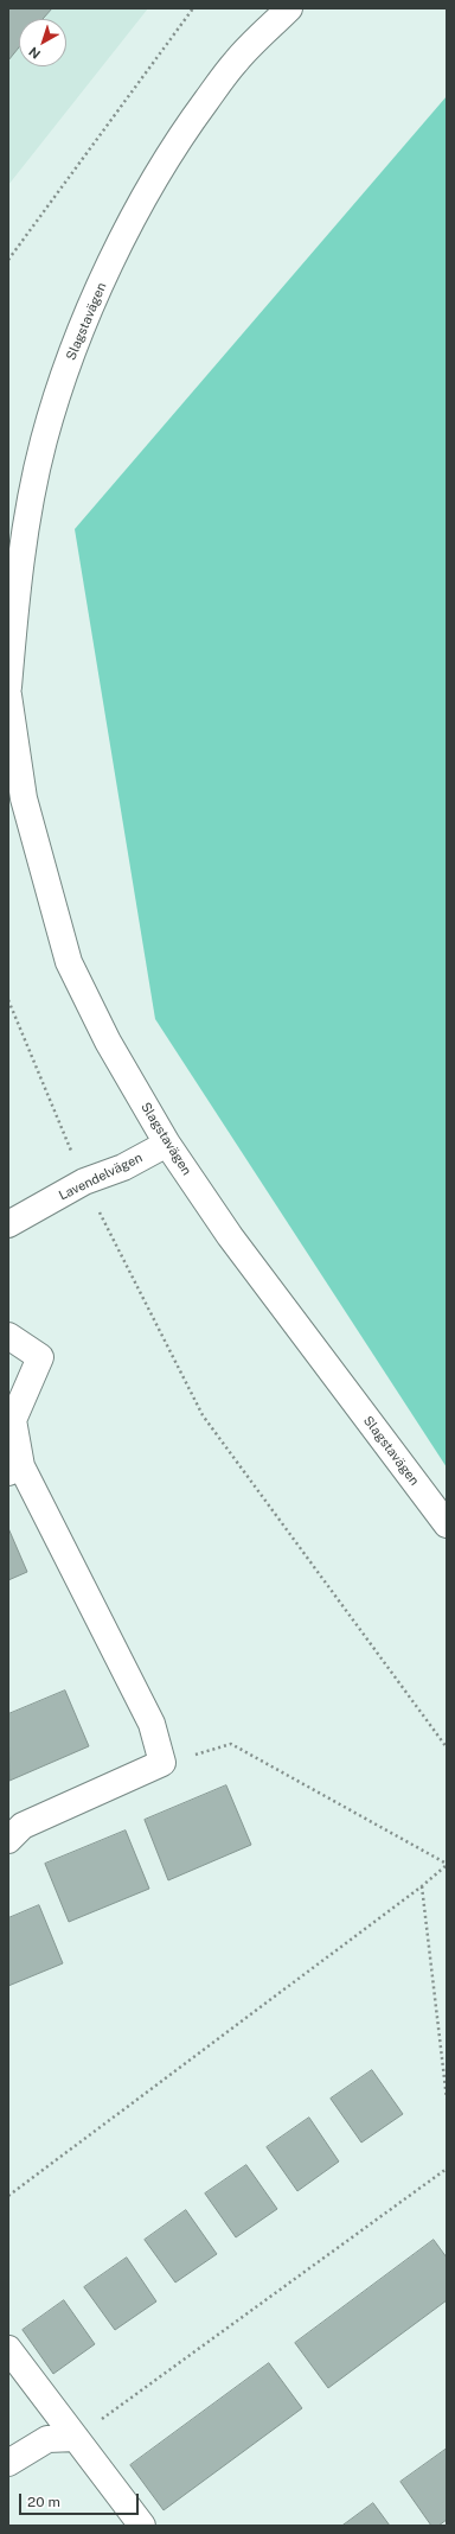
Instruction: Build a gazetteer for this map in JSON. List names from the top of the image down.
{
  "streets": {
    "street": ["Slagstavägen", "Lavendelvägen"]
  },
  "crossings": [
    ["Slagstavägen", "Lavendelvägen"]
  ],
  "scale_bar": "20 m",
  "north": "bottom left"
}
